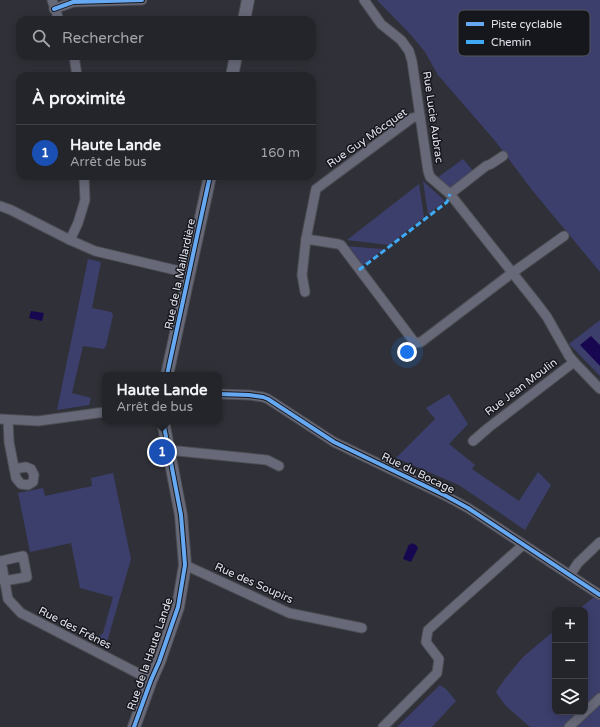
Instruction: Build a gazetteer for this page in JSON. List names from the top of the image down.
{
  "streets": {
    "street": [
      "Rue Lucie Aubrac",
      "Rue Guy Môcquet",
      "Rue de la Maillardière",
      "Rue Jean Moulin",
      "Rue du Bocage",
      "Rue des Soupirs",
      "Rue des Frênes",
      "Rue de la Haute Lande"
    ]
  },
  "crossings": [
    ["Rue Lucie Aubrac", "Rue Guy Môcquet"],
    ["Rue Lucie Aubrac", "Rue Jean Moulin"],
    ["Rue des Soupirs", "Rue de la Haute Lande"],
    ["Rue des Frênes", "Rue de la Haute Lande"]
  ],
  "legend": ["Piste cyclable", "Chemin"],
  "page": {
    "search": "Rechercher",
    "heading": "À proximité",
    "list": [
      {
        "mark": "1",
        "name": "Haute Lande",
        "note": "Arrêt de bus",
        "value": "160 m"
      }
    ],
    "popup": ["Haute Lande", "Arrêt de bus"],
    "pins": "1",
    "map_buttons": ["+", "−"]
  }
}
